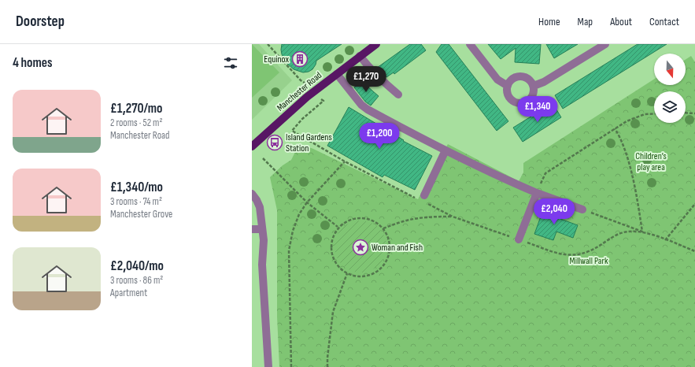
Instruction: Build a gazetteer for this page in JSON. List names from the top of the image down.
{
  "streets": {
    "main road": ["Manchester Road"]
  },
  "parks": ["Children’s play area", "Millwall Park"],
  "places": {
    "building": ["Equinox"],
    "bus stop": ["Island Gardens Station"],
    "place": ["Woman and Fish"]
  },
  "north": "bottom",
  "page": {
    "header": "Doorstep",
    "nav": [
      "Home",
      "Map",
      "About",
      "Contact"
    ],
    "heading": "4 homes",
    "price": [
      "£1,270",
      "£1,340",
      "£1,200",
      "£2,040"
    ],
    "list": [
      {
        "name": "£1,270/mo",
        "note": "2 rooms · 52 m² · Manchester Road"
      },
      {
        "name": "£1,340/mo",
        "note": "3 rooms · 74 m² · Manchester Grove"
      },
      {
        "name": "£2,040/mo",
        "note": "3 rooms · 86 m² · Apartment"
      }
    ]
  }
}
